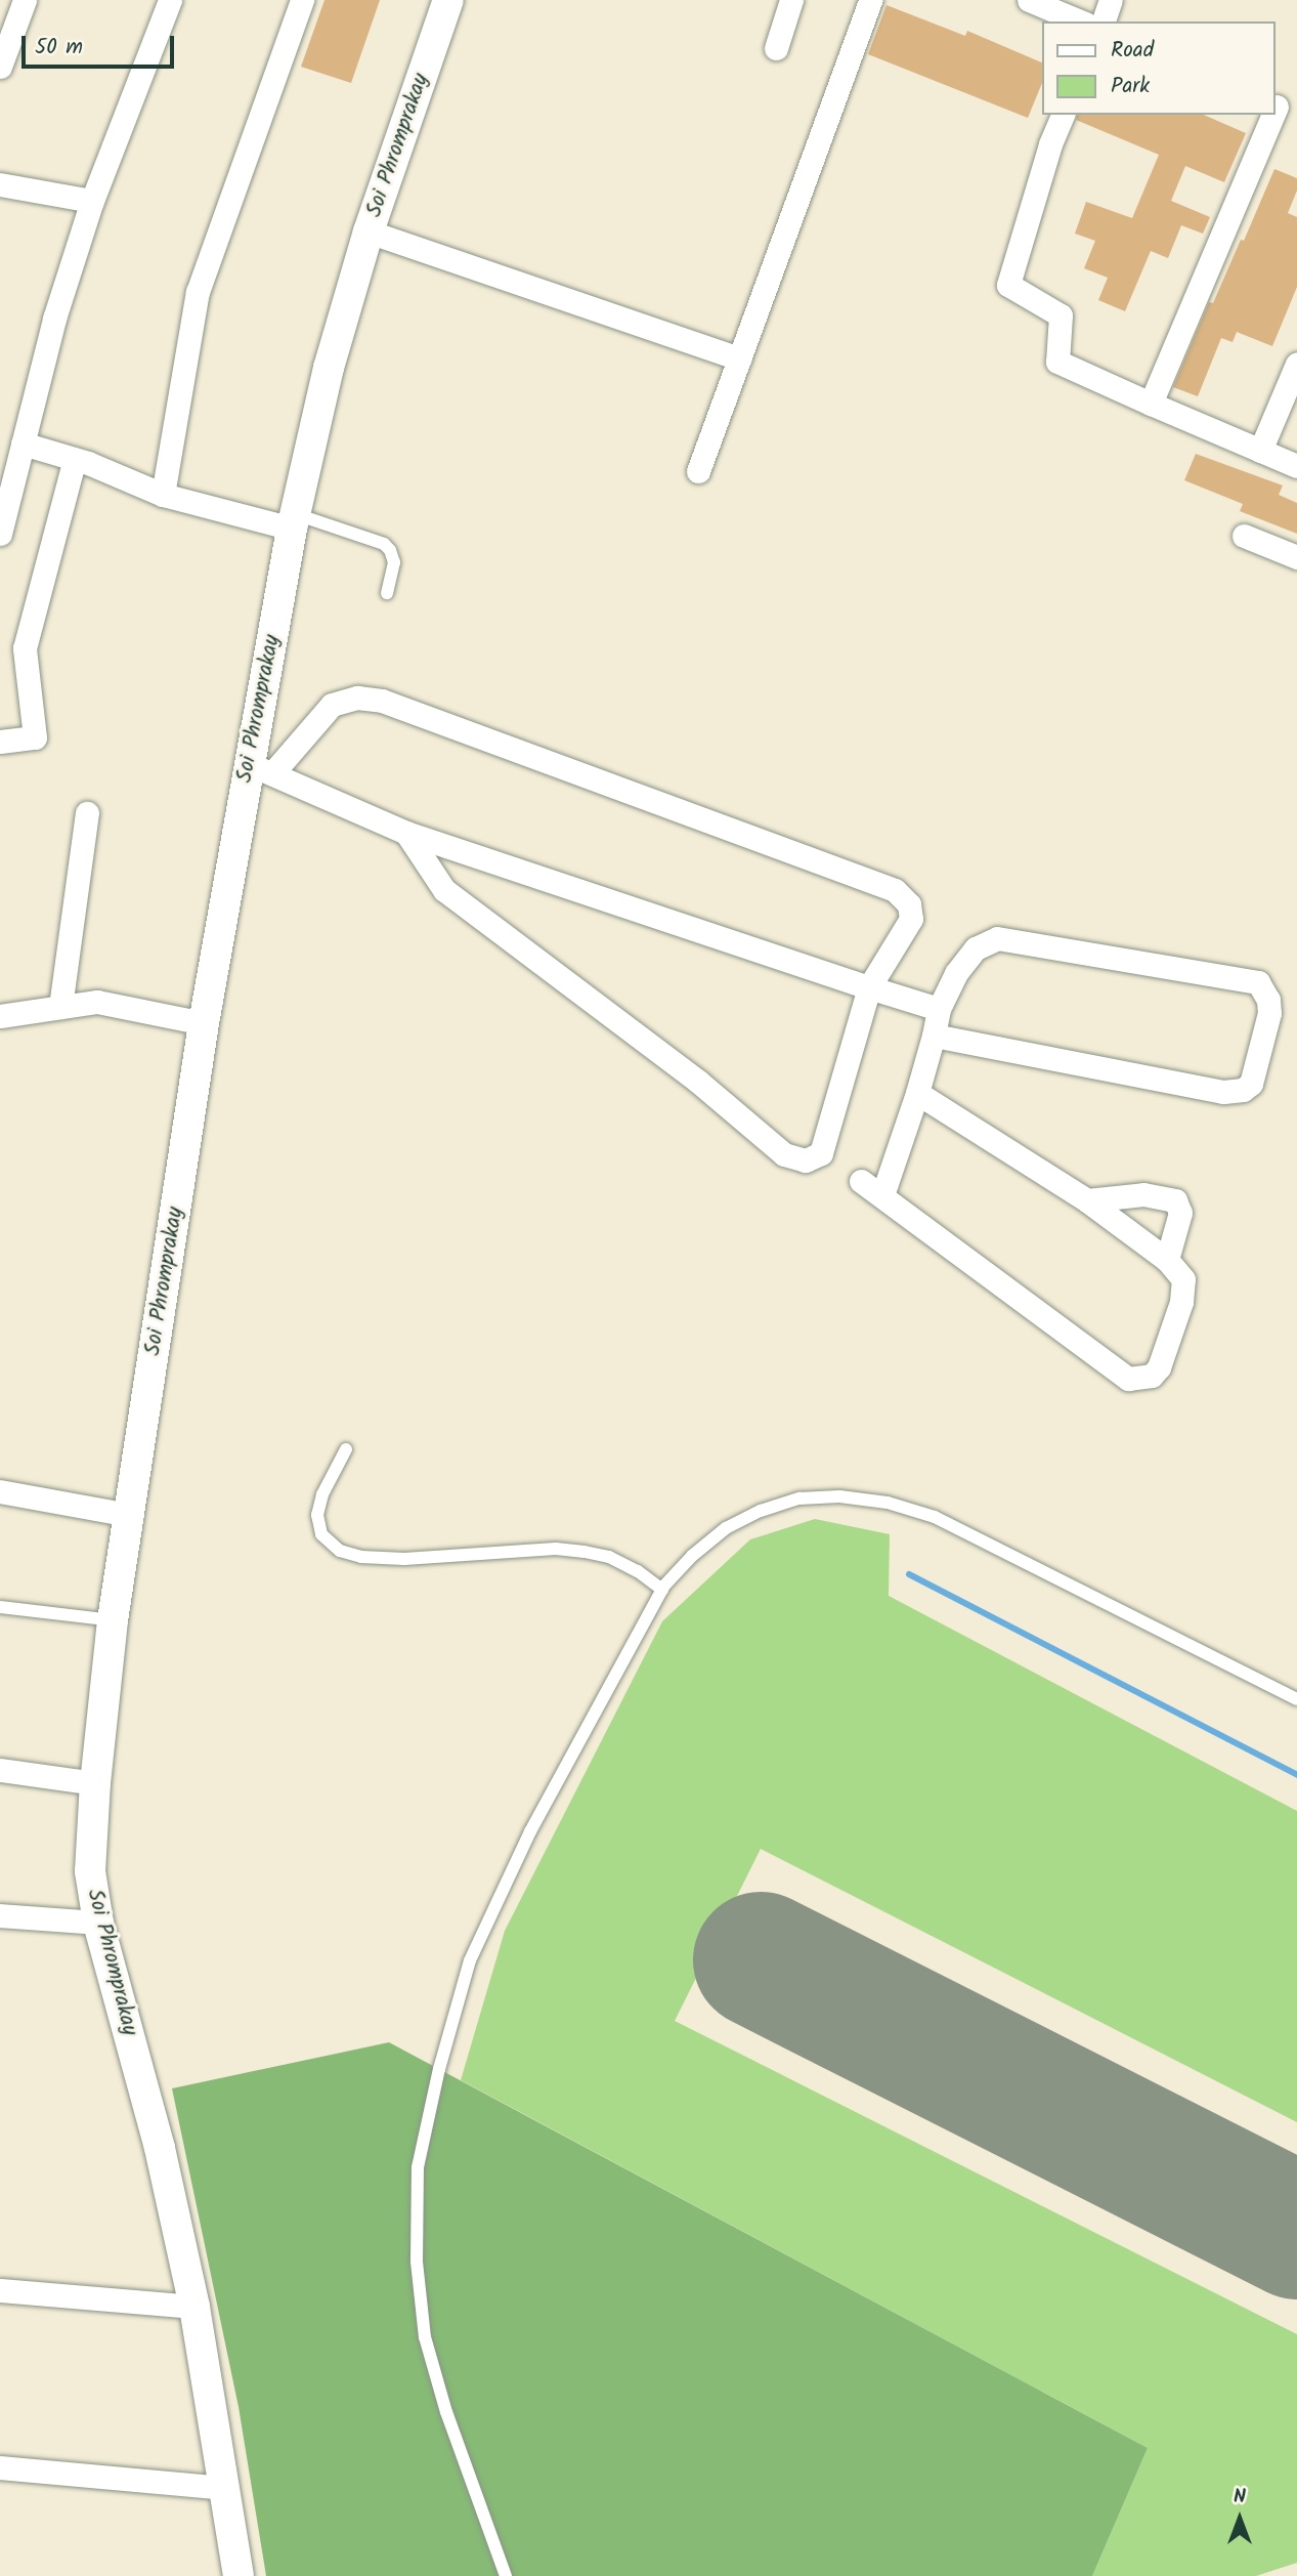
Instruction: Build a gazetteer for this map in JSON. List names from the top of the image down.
{
  "streets": {
    "street": ["Soi Phromprakay"]
  },
  "legend": ["Road", "Park"],
  "scale_bar": "50 m",
  "north": "top"
}
